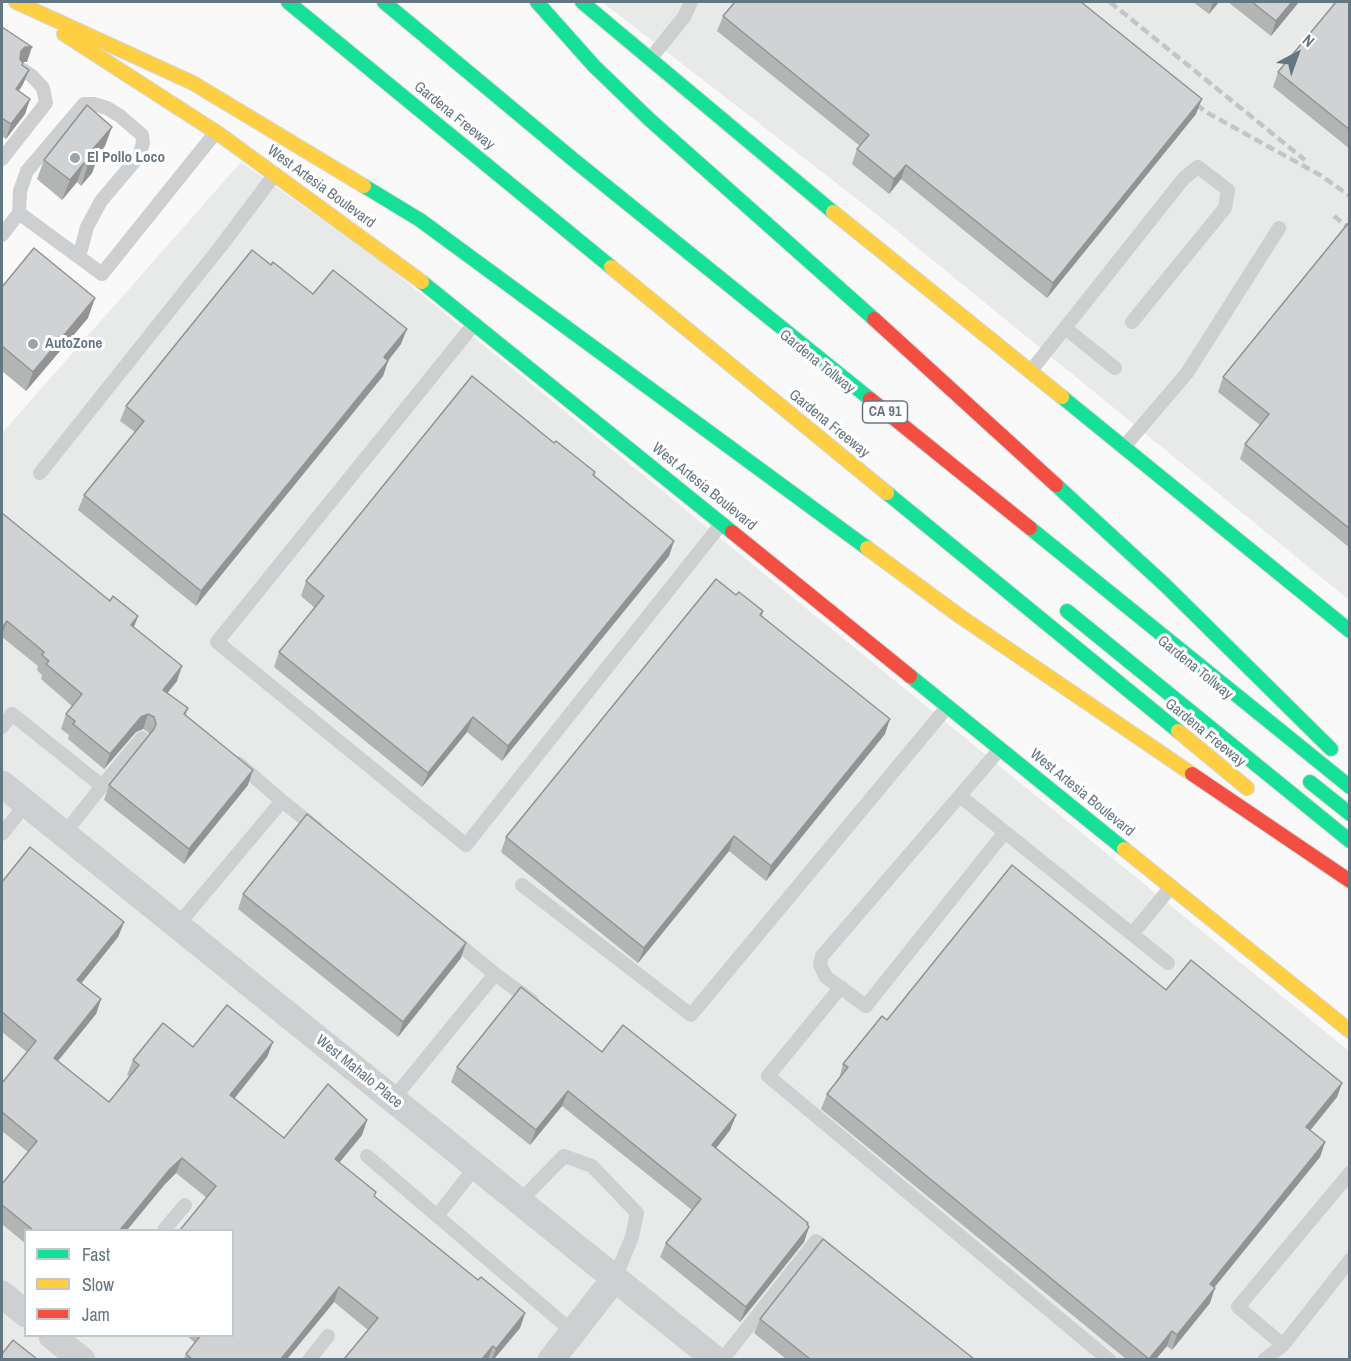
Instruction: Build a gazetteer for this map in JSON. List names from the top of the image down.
{
  "streets": {
    "main road": ["Gardena Freeway", "West Artesia Boulevard", "CA 91"],
    "street": ["West Mahalo Place"]
  },
  "places": ["El Pollo Loco", "AutoZone"],
  "legend": ["Fast", "Slow", "Jam"],
  "north": "top right"
}
